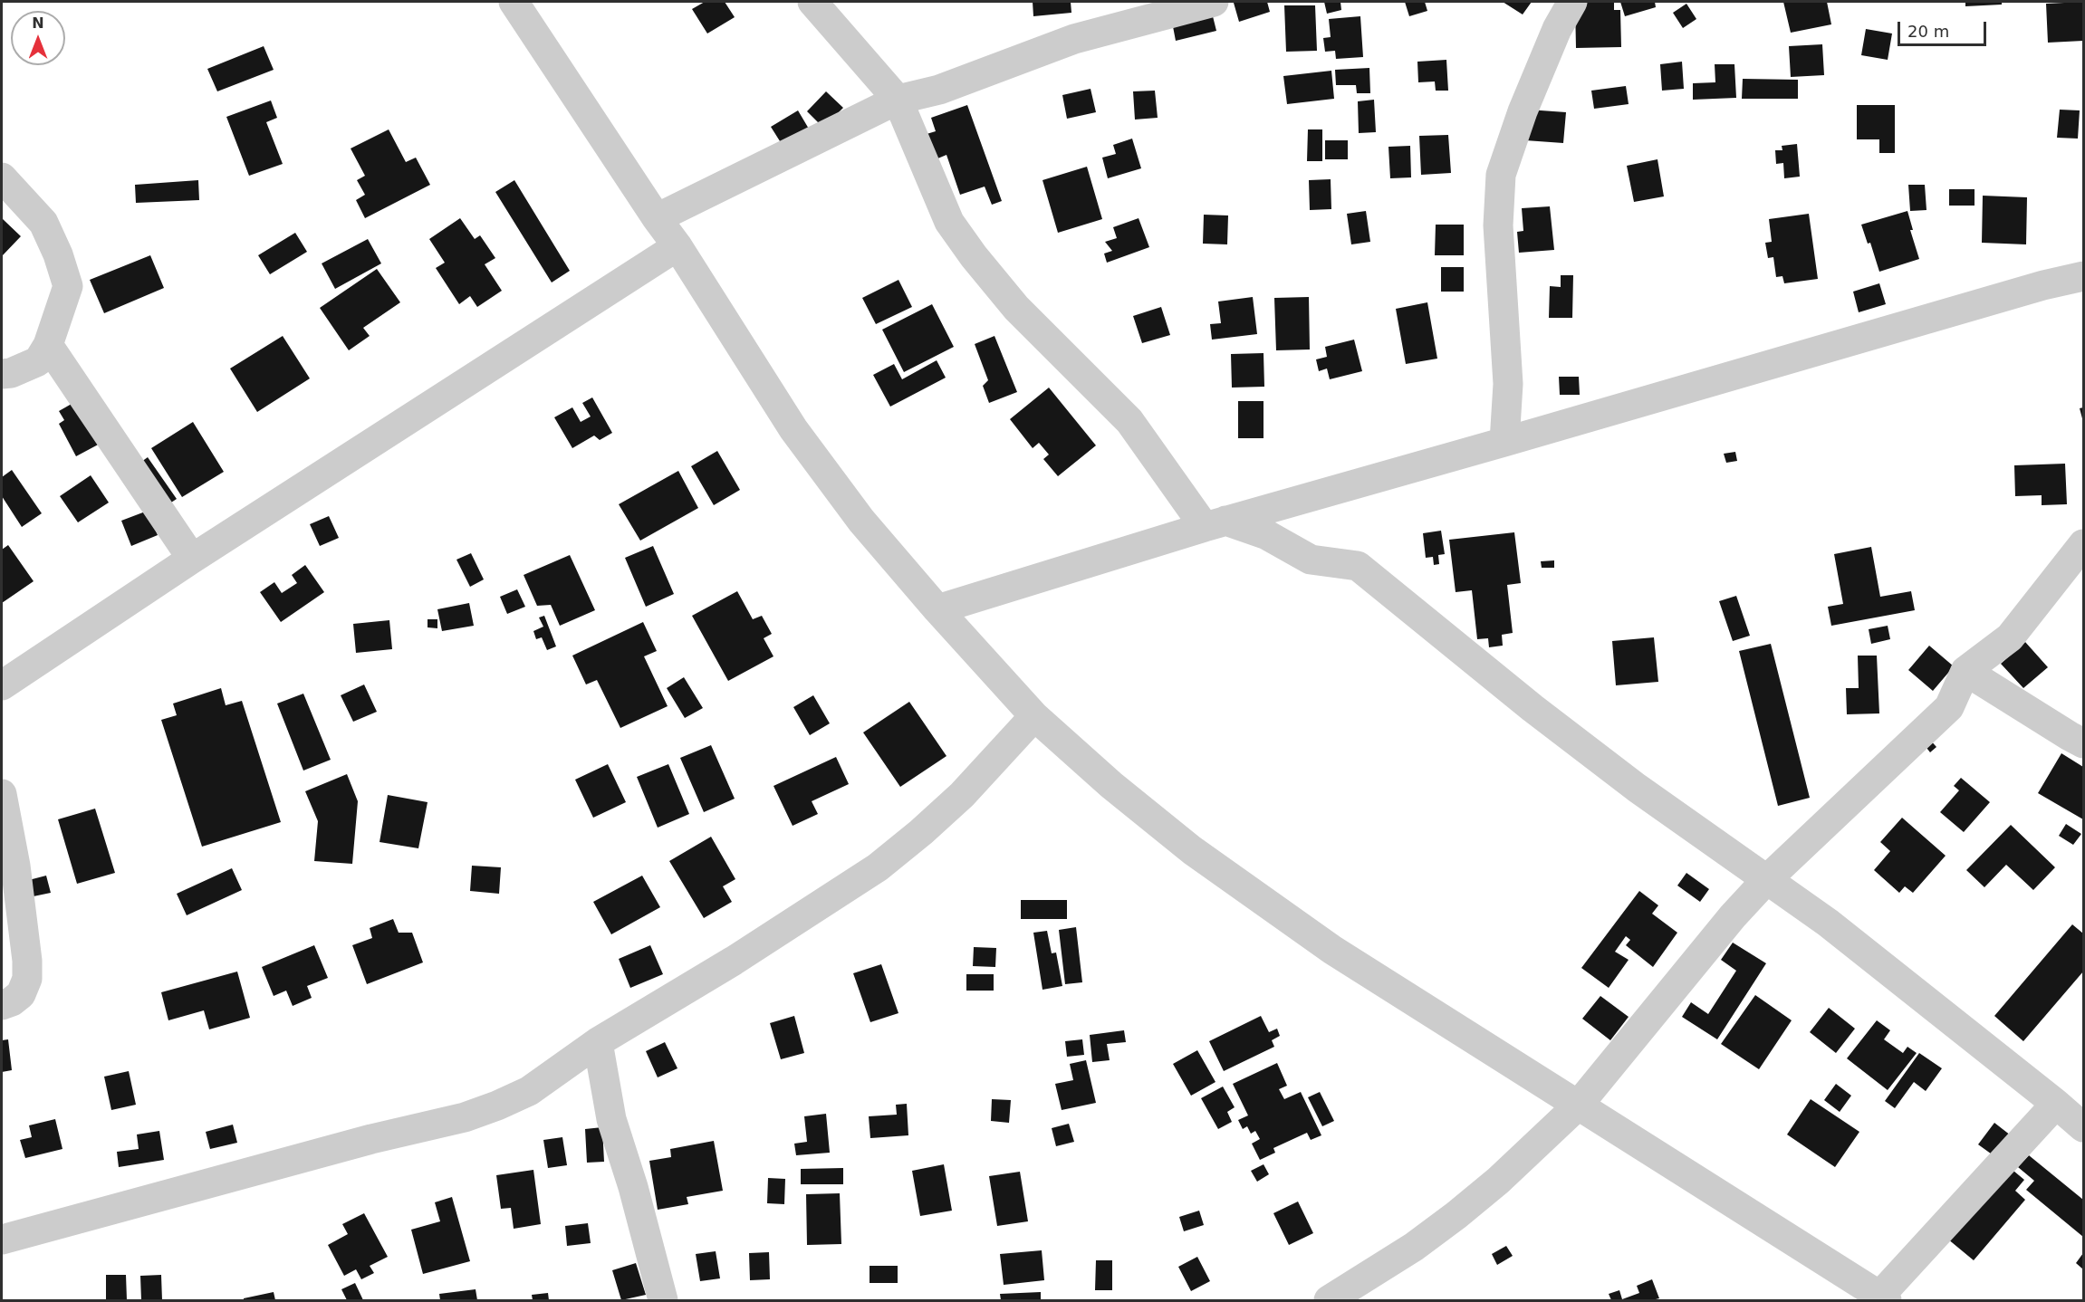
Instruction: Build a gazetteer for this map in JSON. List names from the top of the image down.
{
  "scale_bar": "20 m",
  "north": "top"
}
